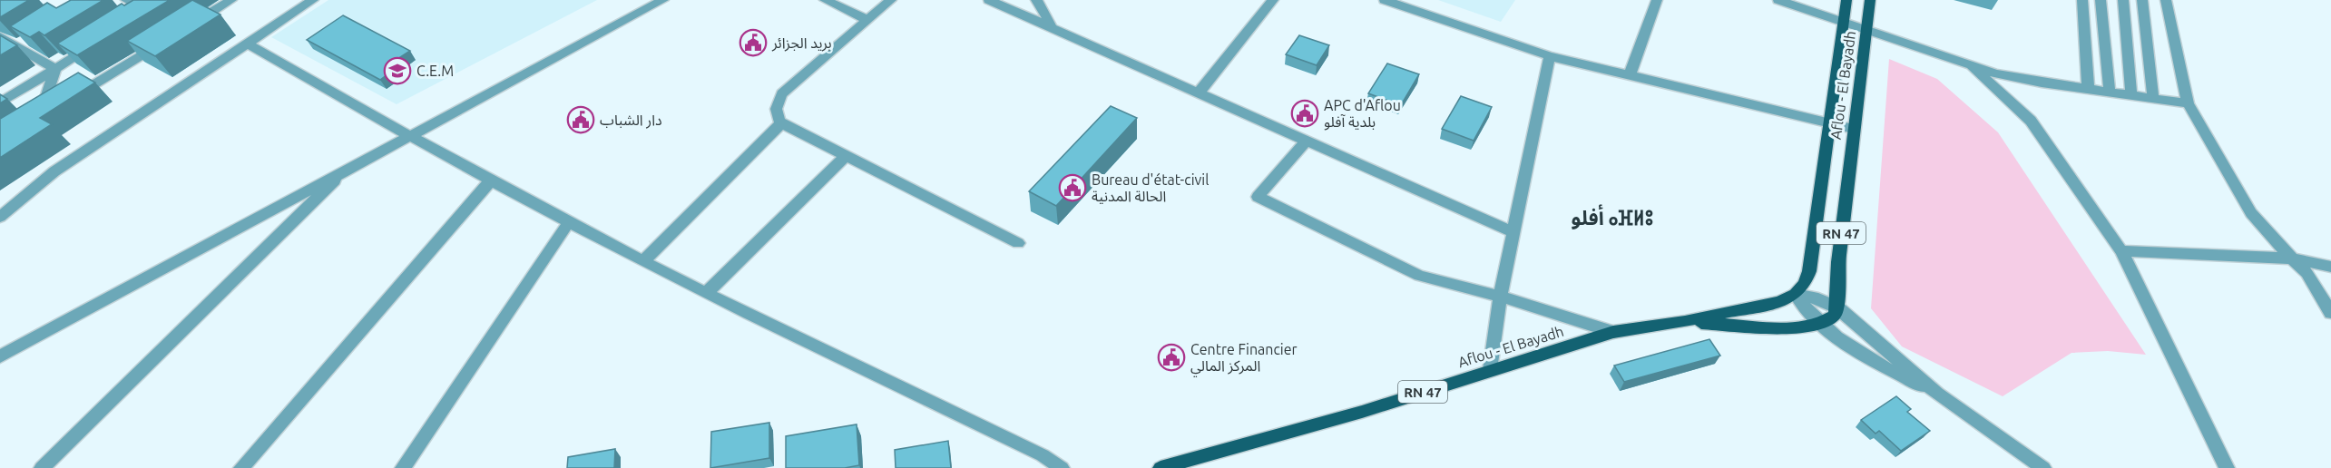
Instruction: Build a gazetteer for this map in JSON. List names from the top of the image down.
{
  "streets": {
    "main road": ["Aflou - El Bayadh", "RN 47"]
  },
  "districts": ["أفلو ⴰⴼⵍⵓ"],
  "places": {
    "public building": [
      "بريد الجزائر",
      "APC d'Aflou بلدية آفلو",
      "دار الشباب",
      "Bureau d'état-civil الحالة المدنية",
      "Centre Financier المركز المالي"
    ],
    "school or university": ["C.E.M"]
  }
}
